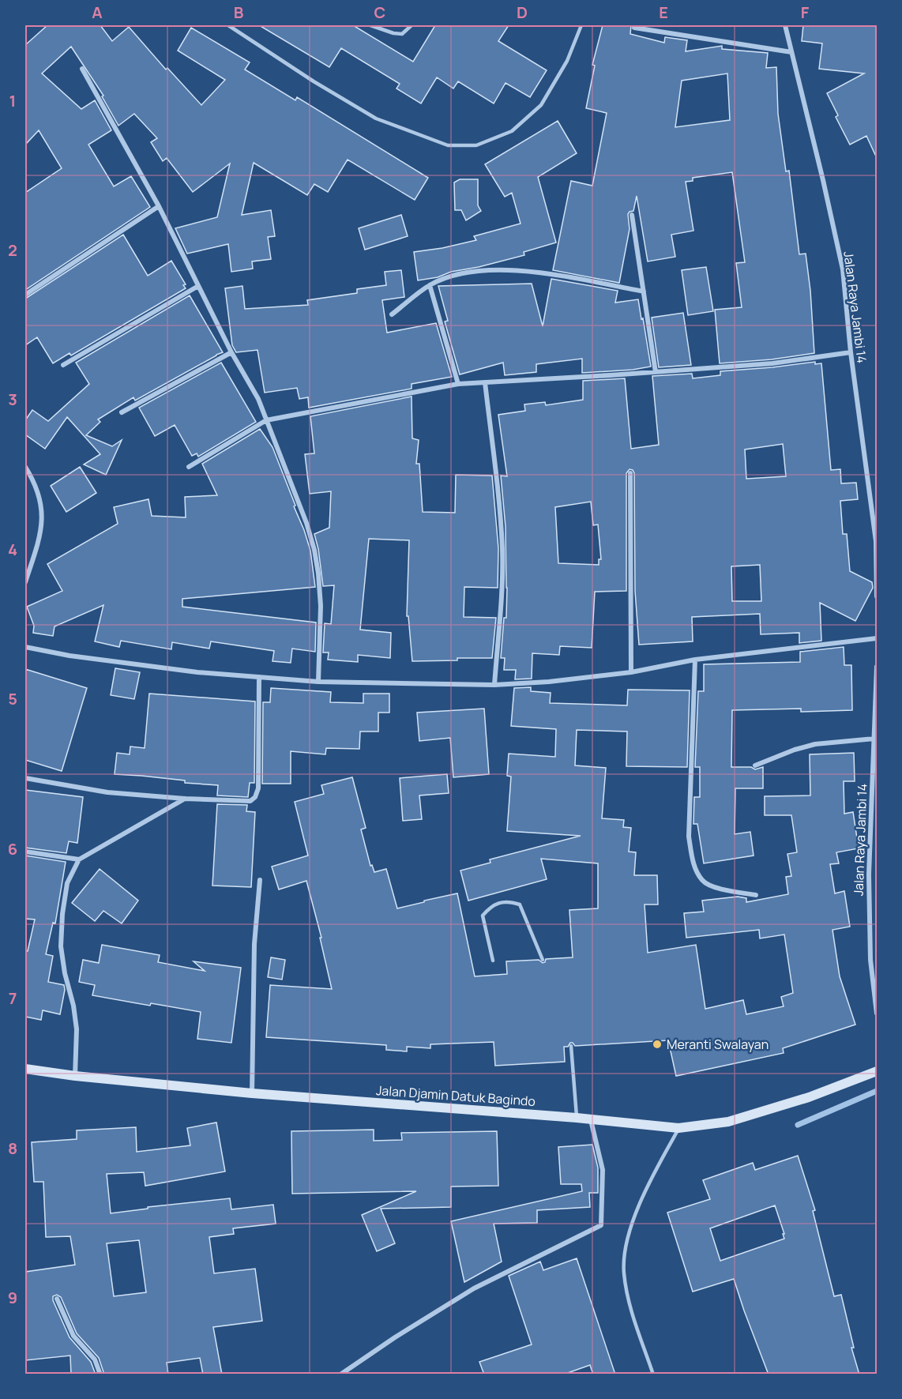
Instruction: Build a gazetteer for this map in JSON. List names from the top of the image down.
{
  "streets": {
    "street": ["Jalan Raya Jambi 14", "Jalan Djamin Datuk Bagindo"]
  },
  "places": ["Meranti Swalayan"],
  "grid": {
    "columns": [
      "A",
      "B",
      "C",
      "D",
      "E",
      "F"
    ],
    "rows": [
      "1",
      "2",
      "3",
      "4",
      "5",
      "6",
      "7",
      "8",
      "9"
    ]
  }
}
